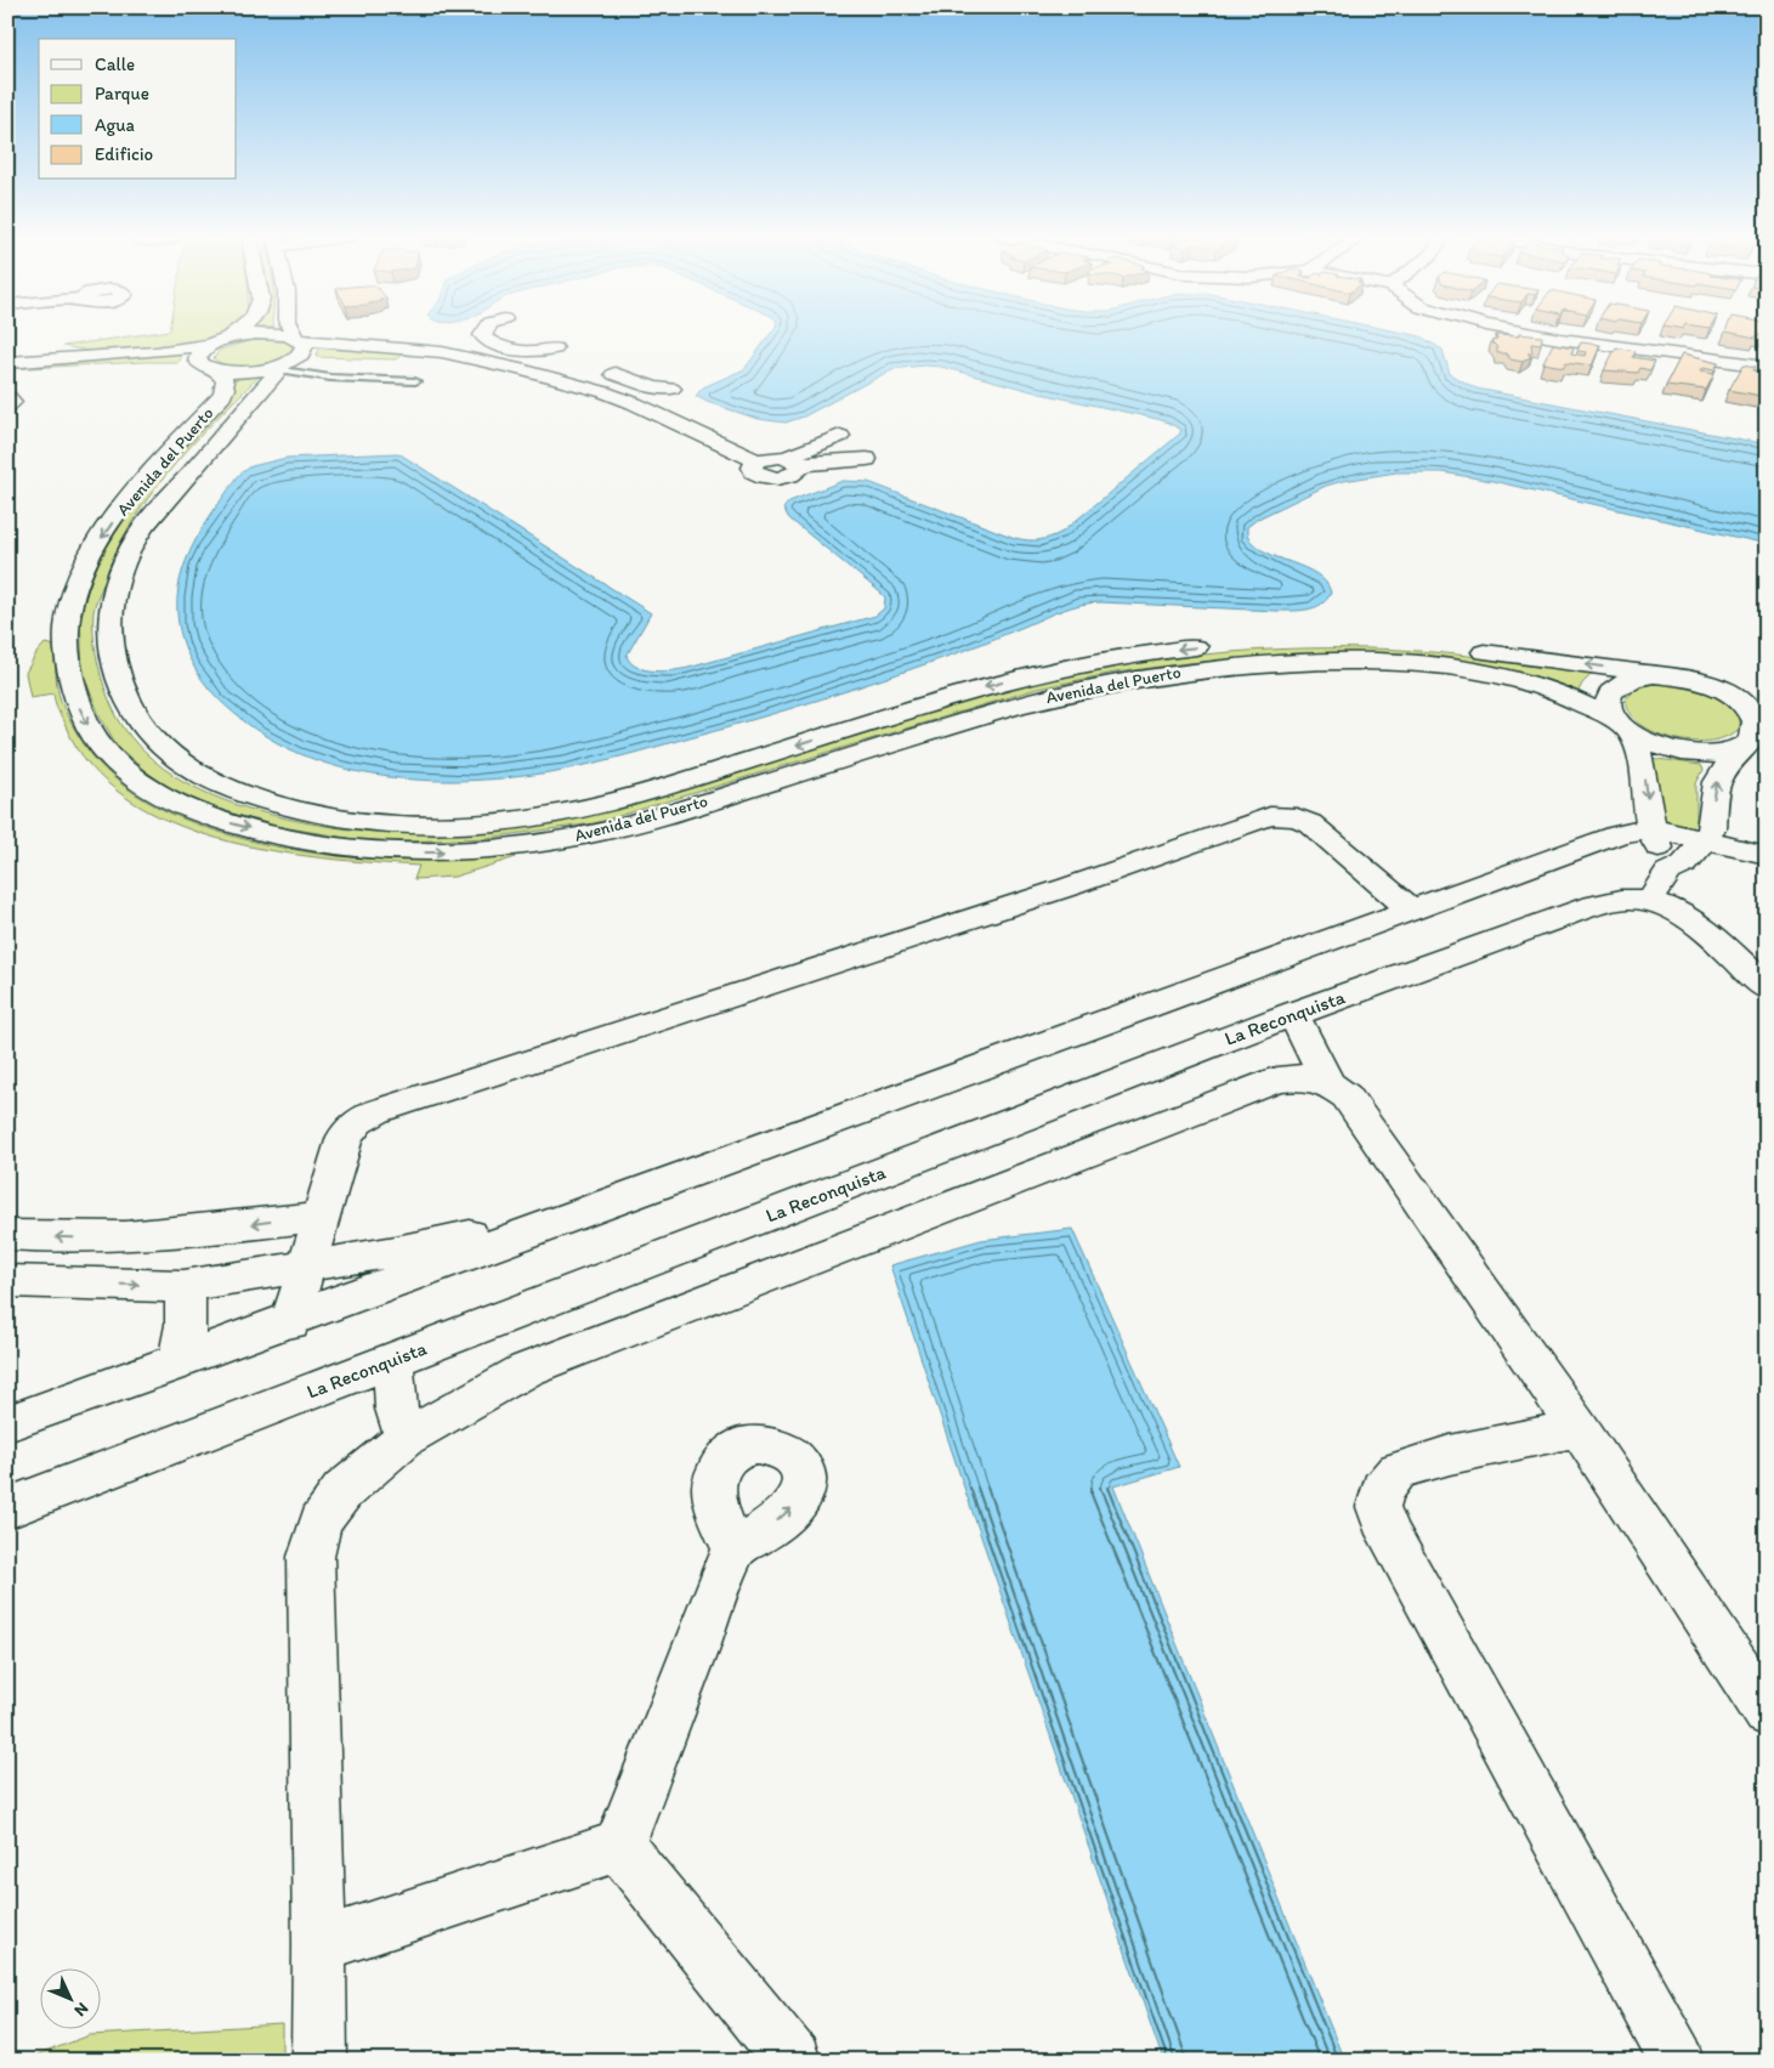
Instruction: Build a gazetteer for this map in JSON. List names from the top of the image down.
{
  "streets": {
    "street": ["Avenida del Puerto", "La Reconquista"]
  },
  "legend": [
    "Calle",
    "Parque",
    "Agua",
    "Edificio"
  ],
  "north": "bottom right"
}
